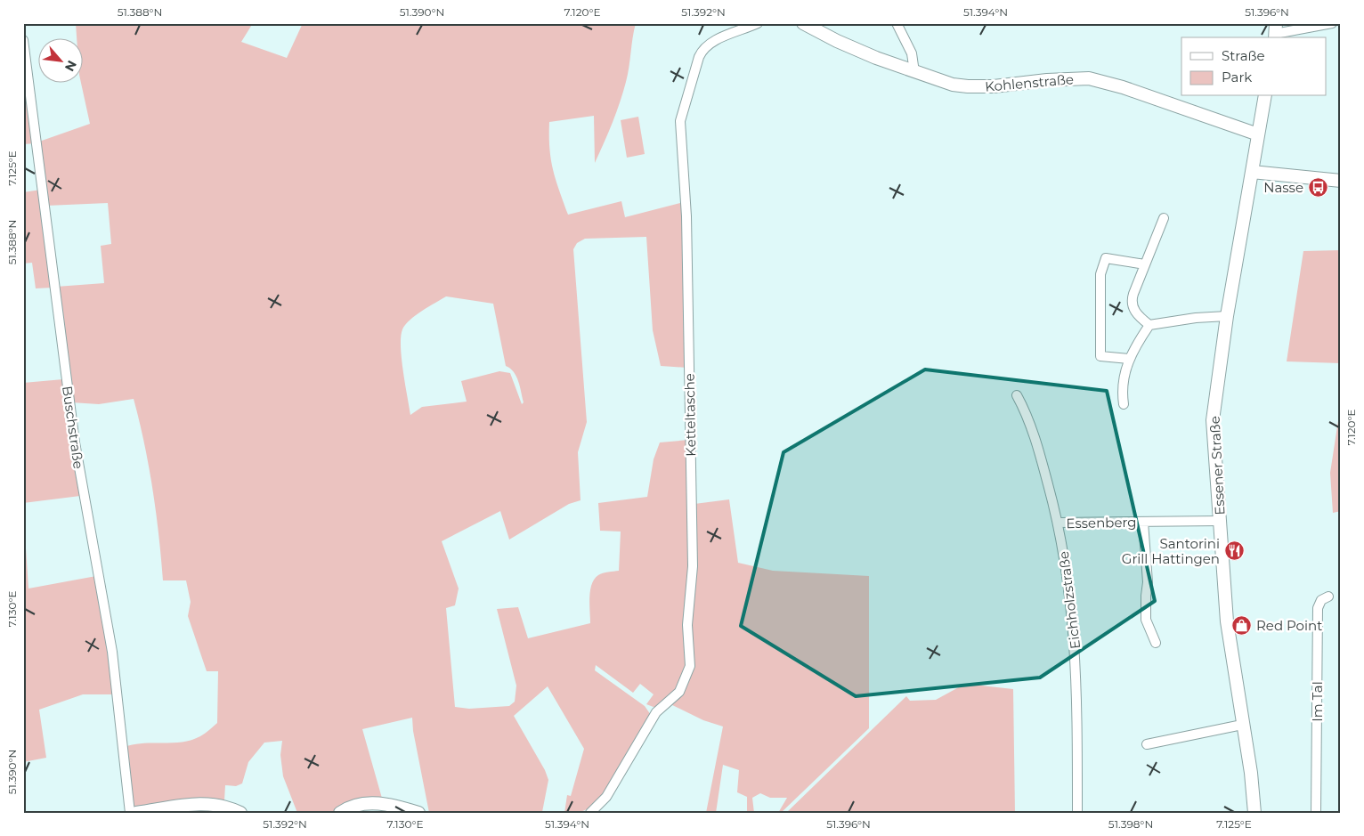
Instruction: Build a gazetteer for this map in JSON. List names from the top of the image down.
{
  "streets": {
    "street": [
      "Kohlenstraße",
      "Ketteltasche",
      "Buschstraße",
      "Essener Straße",
      "Essenberg",
      "Eichholzstraße",
      "Im Tal"
    ]
  },
  "crossings": [
    ["Kohlenstraße", "Essener Straße"],
    ["Essener Straße", "Essenberg"],
    ["Essenberg", "Eichholzstraße"]
  ],
  "places": {
    "bus stop": ["Nasse"],
    "restaurant": ["Santorini Grill Hattingen"],
    "shop": ["Red Point"]
  },
  "legend": ["Straße", "Park"],
  "north": "bottom right",
  "coordinates": [
    "51.388°N",
    "51.390°N",
    "7.120°E",
    "51.392°N",
    "51.394°N",
    "51.396°N",
    "7.125°E",
    "7.130°E",
    "51.398°N"
  ]
}
